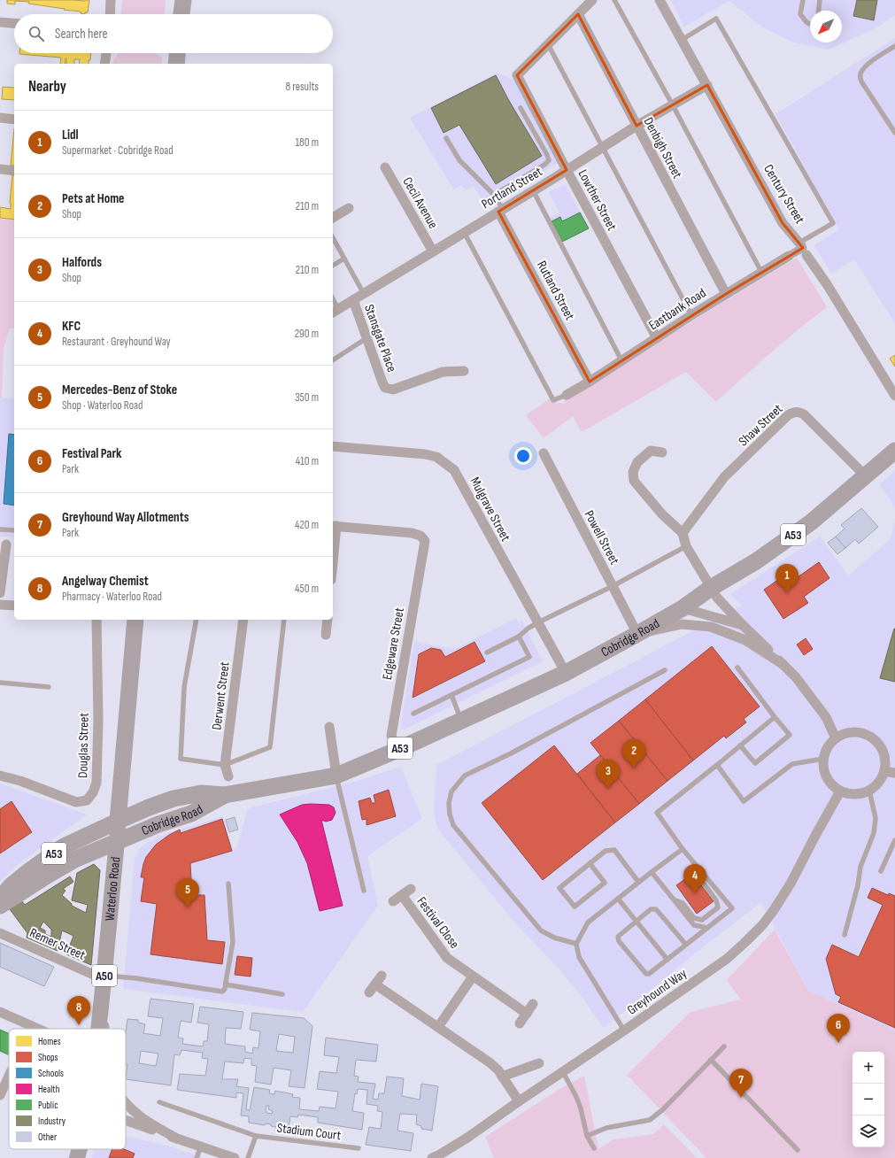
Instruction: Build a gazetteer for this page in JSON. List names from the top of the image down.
{
  "streets": {
    "highway": [
      "A53",
      "Cobridge Road",
      "Waterloo Road",
      "A50"
    ],
    "street": [
      "Denbigh Street",
      "Portland Street",
      "Century Street",
      "Lowther Street",
      "Cecil Avenue",
      "Rutland Street",
      "Eastbank Road",
      "Stansgate Place",
      "Shaw Street",
      "Mulgrave Street",
      "Powell Street",
      "Edgeware Street",
      "Derwent Street",
      "Douglas Street",
      "Festival Close",
      "Remer Street",
      "Greyhound Way"
    ],
    "lane": ["Stadium Court"]
  },
  "crossings": [
    ["Denbigh Street", "Portland Street"],
    ["Denbigh Street", "Eastbank Road"],
    ["Portland Street", "Century Street"],
    ["Portland Street", "Lowther Street"],
    ["Portland Street", "Cecil Avenue"],
    ["Portland Street", "Rutland Street"],
    ["Portland Street", "Stansgate Place"],
    ["Century Street", "Eastbank Road"],
    ["Lowther Street", "Eastbank Road"],
    ["Rutland Street", "Eastbank Road"],
    ["Shaw Street", "Cobridge Road"],
    ["Mulgrave Street", "Cobridge Road"],
    ["A53", "Cobridge Road"],
    ["A53", "Waterloo Road"],
    ["Powell Street", "Cobridge Road"],
    ["Cobridge Road", "Edgeware Street"],
    ["Cobridge Road", "Waterloo Road"],
    ["Waterloo Road", "Remer Street"]
  ],
  "legend": [
    "Homes",
    "Shops",
    "Schools",
    "Health",
    "Public",
    "Industry",
    "Other"
  ],
  "north": "bottom left",
  "page": {
    "search": "Search here",
    "heading": ["Nearby", "8 results"],
    "list": [
      {
        "mark": "1",
        "name": "Lidl",
        "note": "Supermarket · Cobridge Road",
        "value": "180 m"
      },
      {
        "mark": "2",
        "name": "Pets at Home",
        "note": "Shop",
        "value": "210 m"
      },
      {
        "mark": "3",
        "name": "Halfords",
        "note": "Shop",
        "value": "210 m"
      },
      {
        "mark": "4",
        "name": "KFC",
        "note": "Restaurant · Greyhound Way",
        "value": "290 m"
      },
      {
        "mark": "5",
        "name": "Mercedes-Benz of Stoke",
        "note": "Shop · Waterloo Road",
        "value": "350 m"
      },
      {
        "mark": "6",
        "name": "Festival Park",
        "note": "Park",
        "value": "410 m"
      },
      {
        "mark": "7",
        "name": "Greyhound Way Allotments",
        "note": "Park",
        "value": "420 m"
      },
      {
        "mark": "8",
        "name": "Angelway Chemist",
        "note": "Pharmacy · Waterloo Road",
        "value": "450 m"
      }
    ],
    "pins": [
      "1",
      "2",
      "3",
      "4",
      "5",
      "8",
      "6",
      "7"
    ],
    "map_buttons": ["+", "−"]
  }
}
